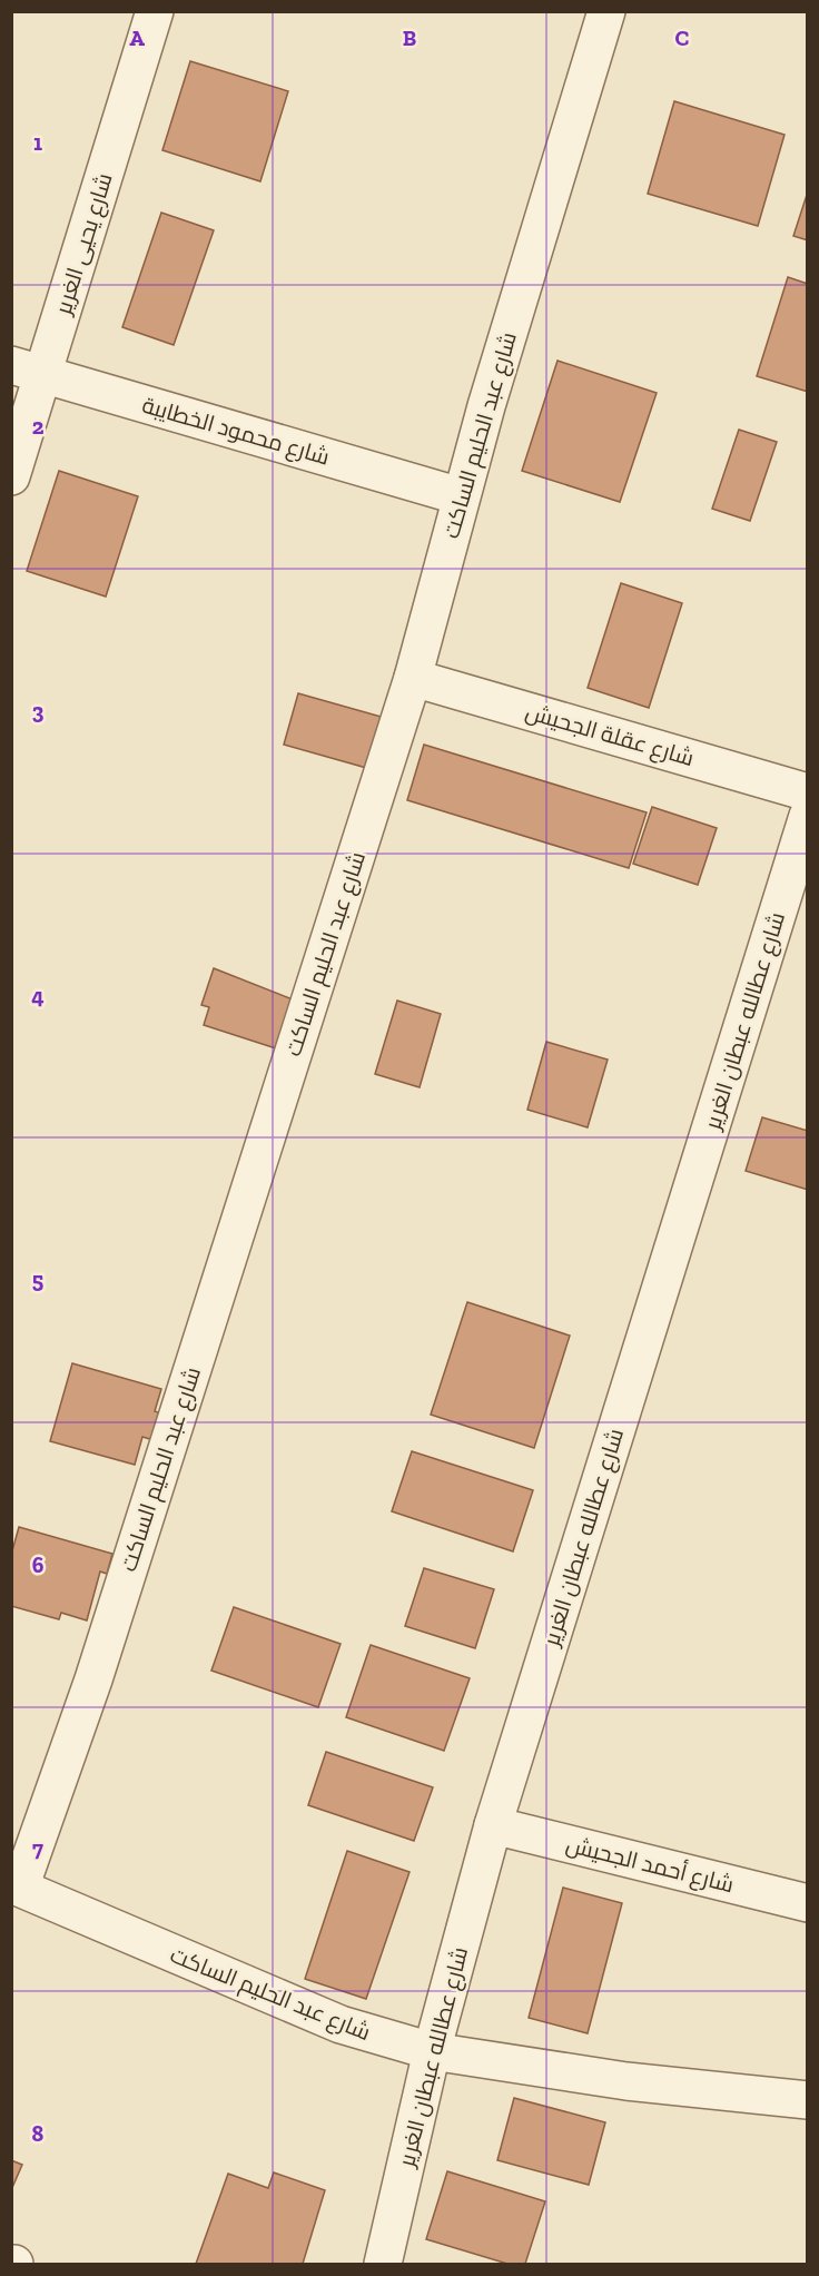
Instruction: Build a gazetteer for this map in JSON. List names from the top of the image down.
{
  "streets": {
    "street": [
      "شارع يحيى الغرير",
      "شارع محمود الخطايبة",
      "شارع عبد الحليم الساكت",
      "شارع عقلة الجحيش",
      "شارع عطالله عبطان الغرير",
      "شارع أحمد الجحيش"
    ]
  },
  "crossings": [
    ["شارع يحيى الغرير", "شارع محمود الخطايبة"],
    ["شارع محمود الخطايبة", "شارع عبد الحليم الساكت"],
    ["شارع عبد الحليم الساكت", "شارع عقلة الجحيش"],
    ["شارع عبد الحليم الساكت", "شارع عطالله عبطان الغرير"],
    ["شارع عطالله عبطان الغرير", "شارع أحمد الجحيش"]
  ],
  "grid": {
    "columns": ["A", "B", "C"],
    "rows": [
      "1",
      "2",
      "3",
      "4",
      "5",
      "6",
      "7",
      "8"
    ]
  }
}
